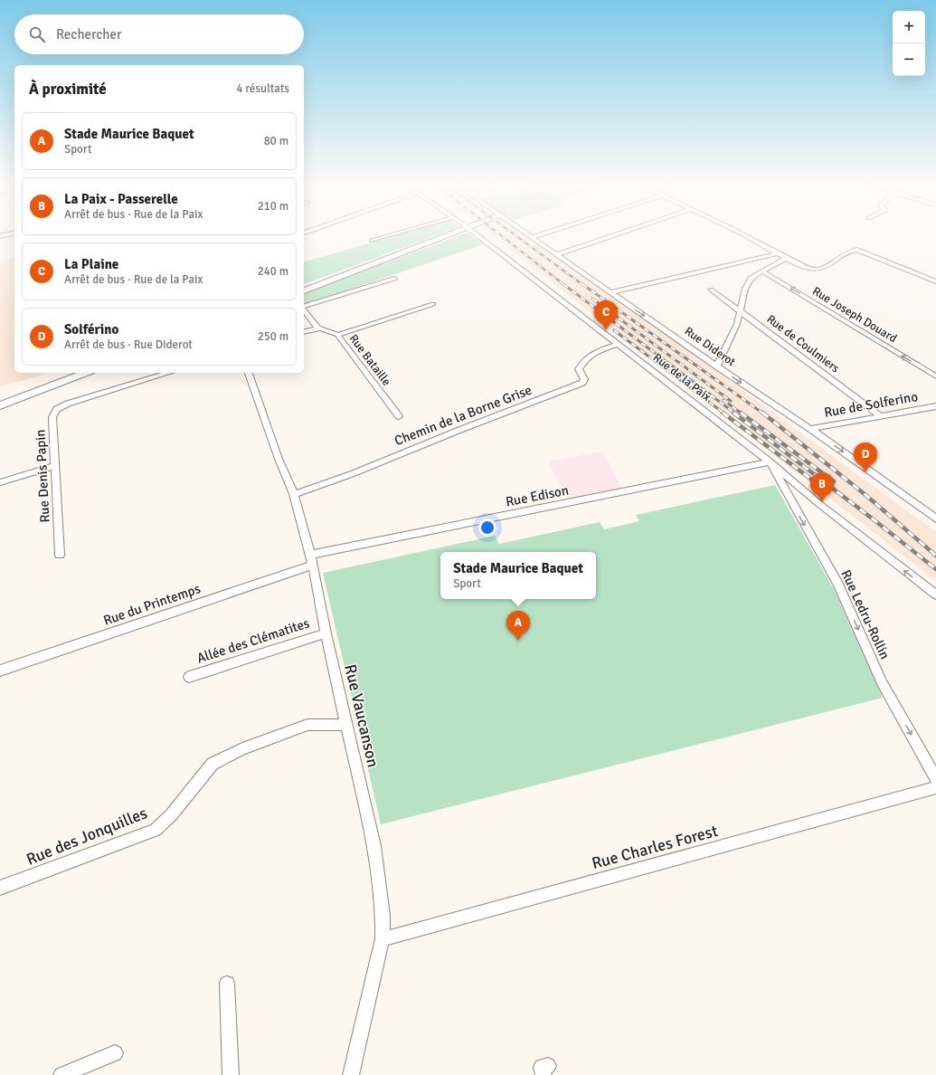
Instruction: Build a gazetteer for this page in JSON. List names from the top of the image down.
{
  "streets": {
    "street": [
      "Rue Joseph Douard",
      "Rue de Coulmiers",
      "Rue Diderot",
      "Rue Bataille",
      "Rue de la Paix",
      "Rue de Solferino",
      "Chemin de la Borne Grise",
      "Rue Denis Papin",
      "Rue Edison",
      "Rue du Printemps",
      "Rue Ledru-Rollin",
      "Allée des Clématites",
      "Rue Vaucanson",
      "Rue des Jonquilles",
      "Rue Charles Forest"
    ]
  },
  "crossings": [
    ["Rue de Coulmiers", "Rue de Solferino"],
    ["Rue Diderot", "Rue de Solferino"],
    ["Rue de la Paix", "Chemin de la Borne Grise"],
    ["Rue de la Paix", "Rue Edison"],
    ["Rue de la Paix", "Rue Ledru-Rollin"],
    ["Chemin de la Borne Grise", "Rue Vaucanson"],
    ["Rue Edison", "Rue du Printemps"],
    ["Rue Edison", "Rue Ledru-Rollin"],
    ["Rue Edison", "Rue Vaucanson"],
    ["Rue du Printemps", "Rue Vaucanson"],
    ["Allée des Clématites", "Rue Vaucanson"],
    ["Rue Vaucanson", "Rue des Jonquilles"],
    ["Rue Vaucanson", "Rue Charles Forest"]
  ],
  "one_way": ["Rue Joseph Douard", "Rue Diderot", "Rue Ledru-Rollin"],
  "page": {
    "map_buttons": ["+", "−"],
    "search": "Rechercher",
    "heading": ["À proximité", "4 résultats"],
    "list": [
      {
        "mark": "A",
        "name": "Stade Maurice Baquet",
        "note": "Sport",
        "value": "80 m"
      },
      {
        "mark": "B",
        "name": "La Paix - Passerelle",
        "note": "Arrêt de bus · Rue de la Paix",
        "value": "210 m"
      },
      {
        "mark": "C",
        "name": "La Plaine",
        "note": "Arrêt de bus · Rue de la Paix",
        "value": "240 m"
      },
      {
        "mark": "D",
        "name": "Solférino",
        "note": "Arrêt de bus · Rue Diderot",
        "value": "250 m"
      }
    ],
    "pins": [
      "C",
      "D",
      "B",
      "A"
    ],
    "popup": ["Stade Maurice Baquet", "Sport"]
  }
}
